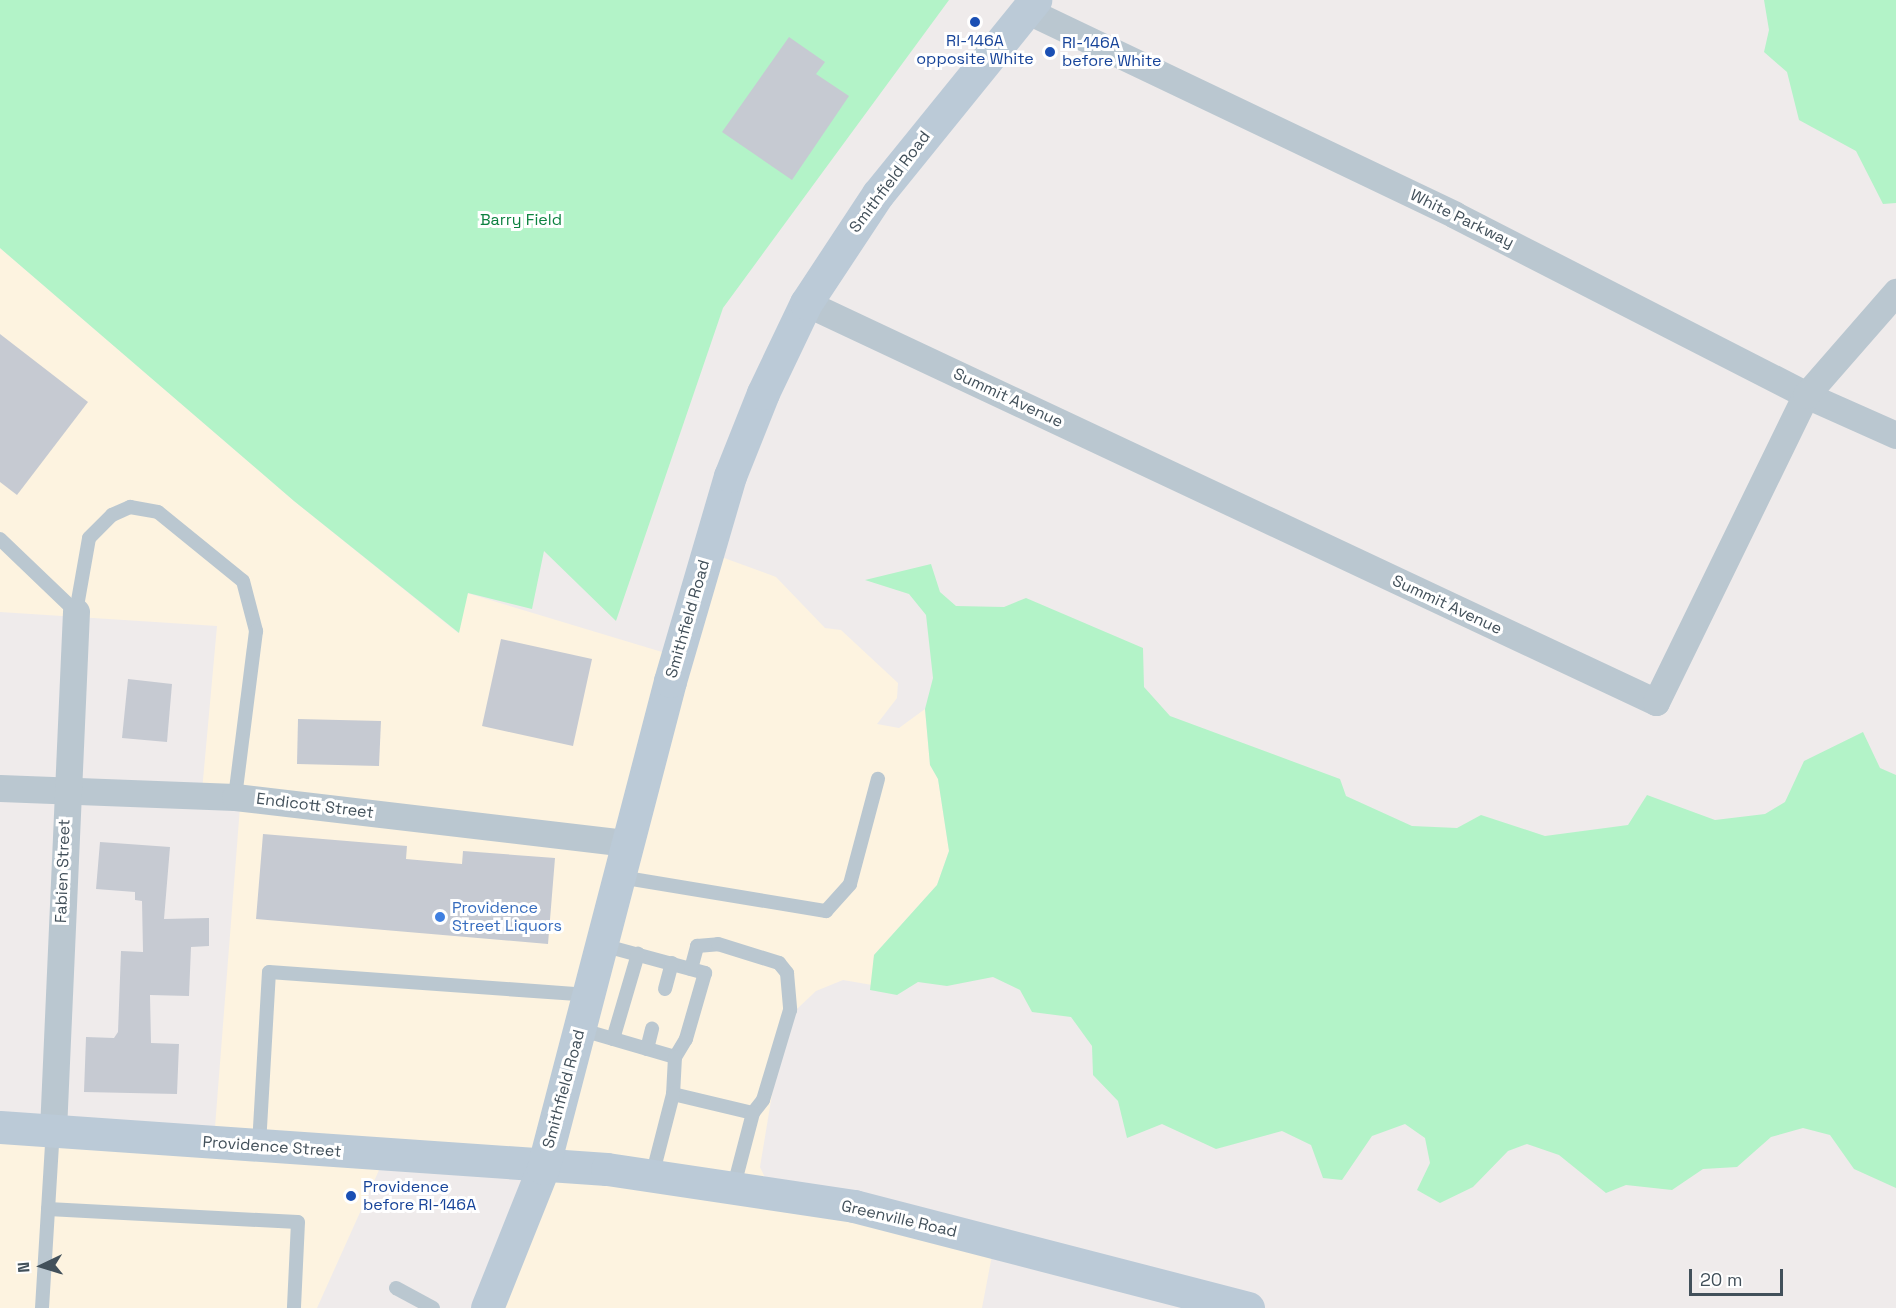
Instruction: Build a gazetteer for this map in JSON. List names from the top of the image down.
{
  "streets": {
    "main road": ["Smithfield Road", "Providence Street", "Greenville Road"],
    "street": [
      "White Parkway",
      "Summit Avenue",
      "Endicott Street",
      "Fabien Street"
    ]
  },
  "crossings": [
    ["Smithfield Road", "White Parkway"],
    ["Smithfield Road", "Summit Avenue"],
    ["Smithfield Road", "Endicott Street"],
    ["Smithfield Road", "Providence Street"],
    ["Smithfield Road", "Greenville Road"],
    ["White Parkway", "Summit Avenue"],
    ["Endicott Street", "Fabien Street"],
    ["Fabien Street", "Providence Street"],
    ["Providence Street", "Greenville Road"]
  ],
  "parks": ["Barry Field"],
  "places": [
    "RI-146A opposite White",
    "RI-146A before White",
    "Providence Street Liquors",
    "Providence before RI-146A"
  ],
  "scale_bar": "20 m",
  "north": "left"
}
